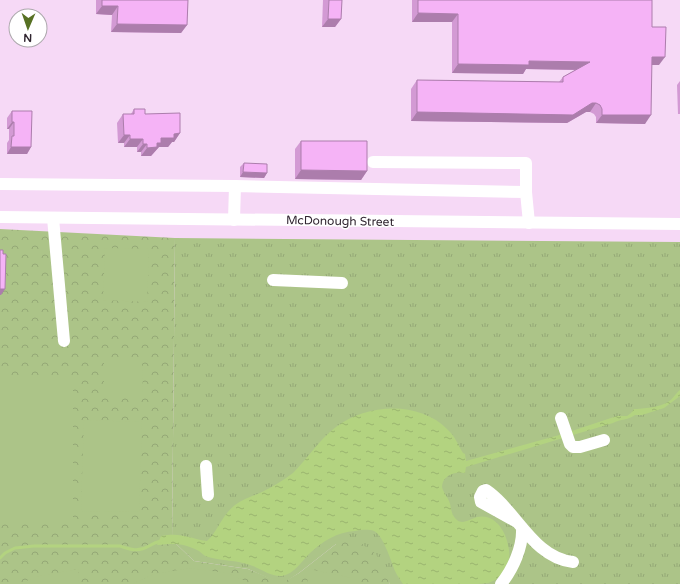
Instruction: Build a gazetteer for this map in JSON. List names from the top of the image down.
{
  "streets": {
    "street": ["McDonough Street"]
  },
  "north": "bottom"
}
